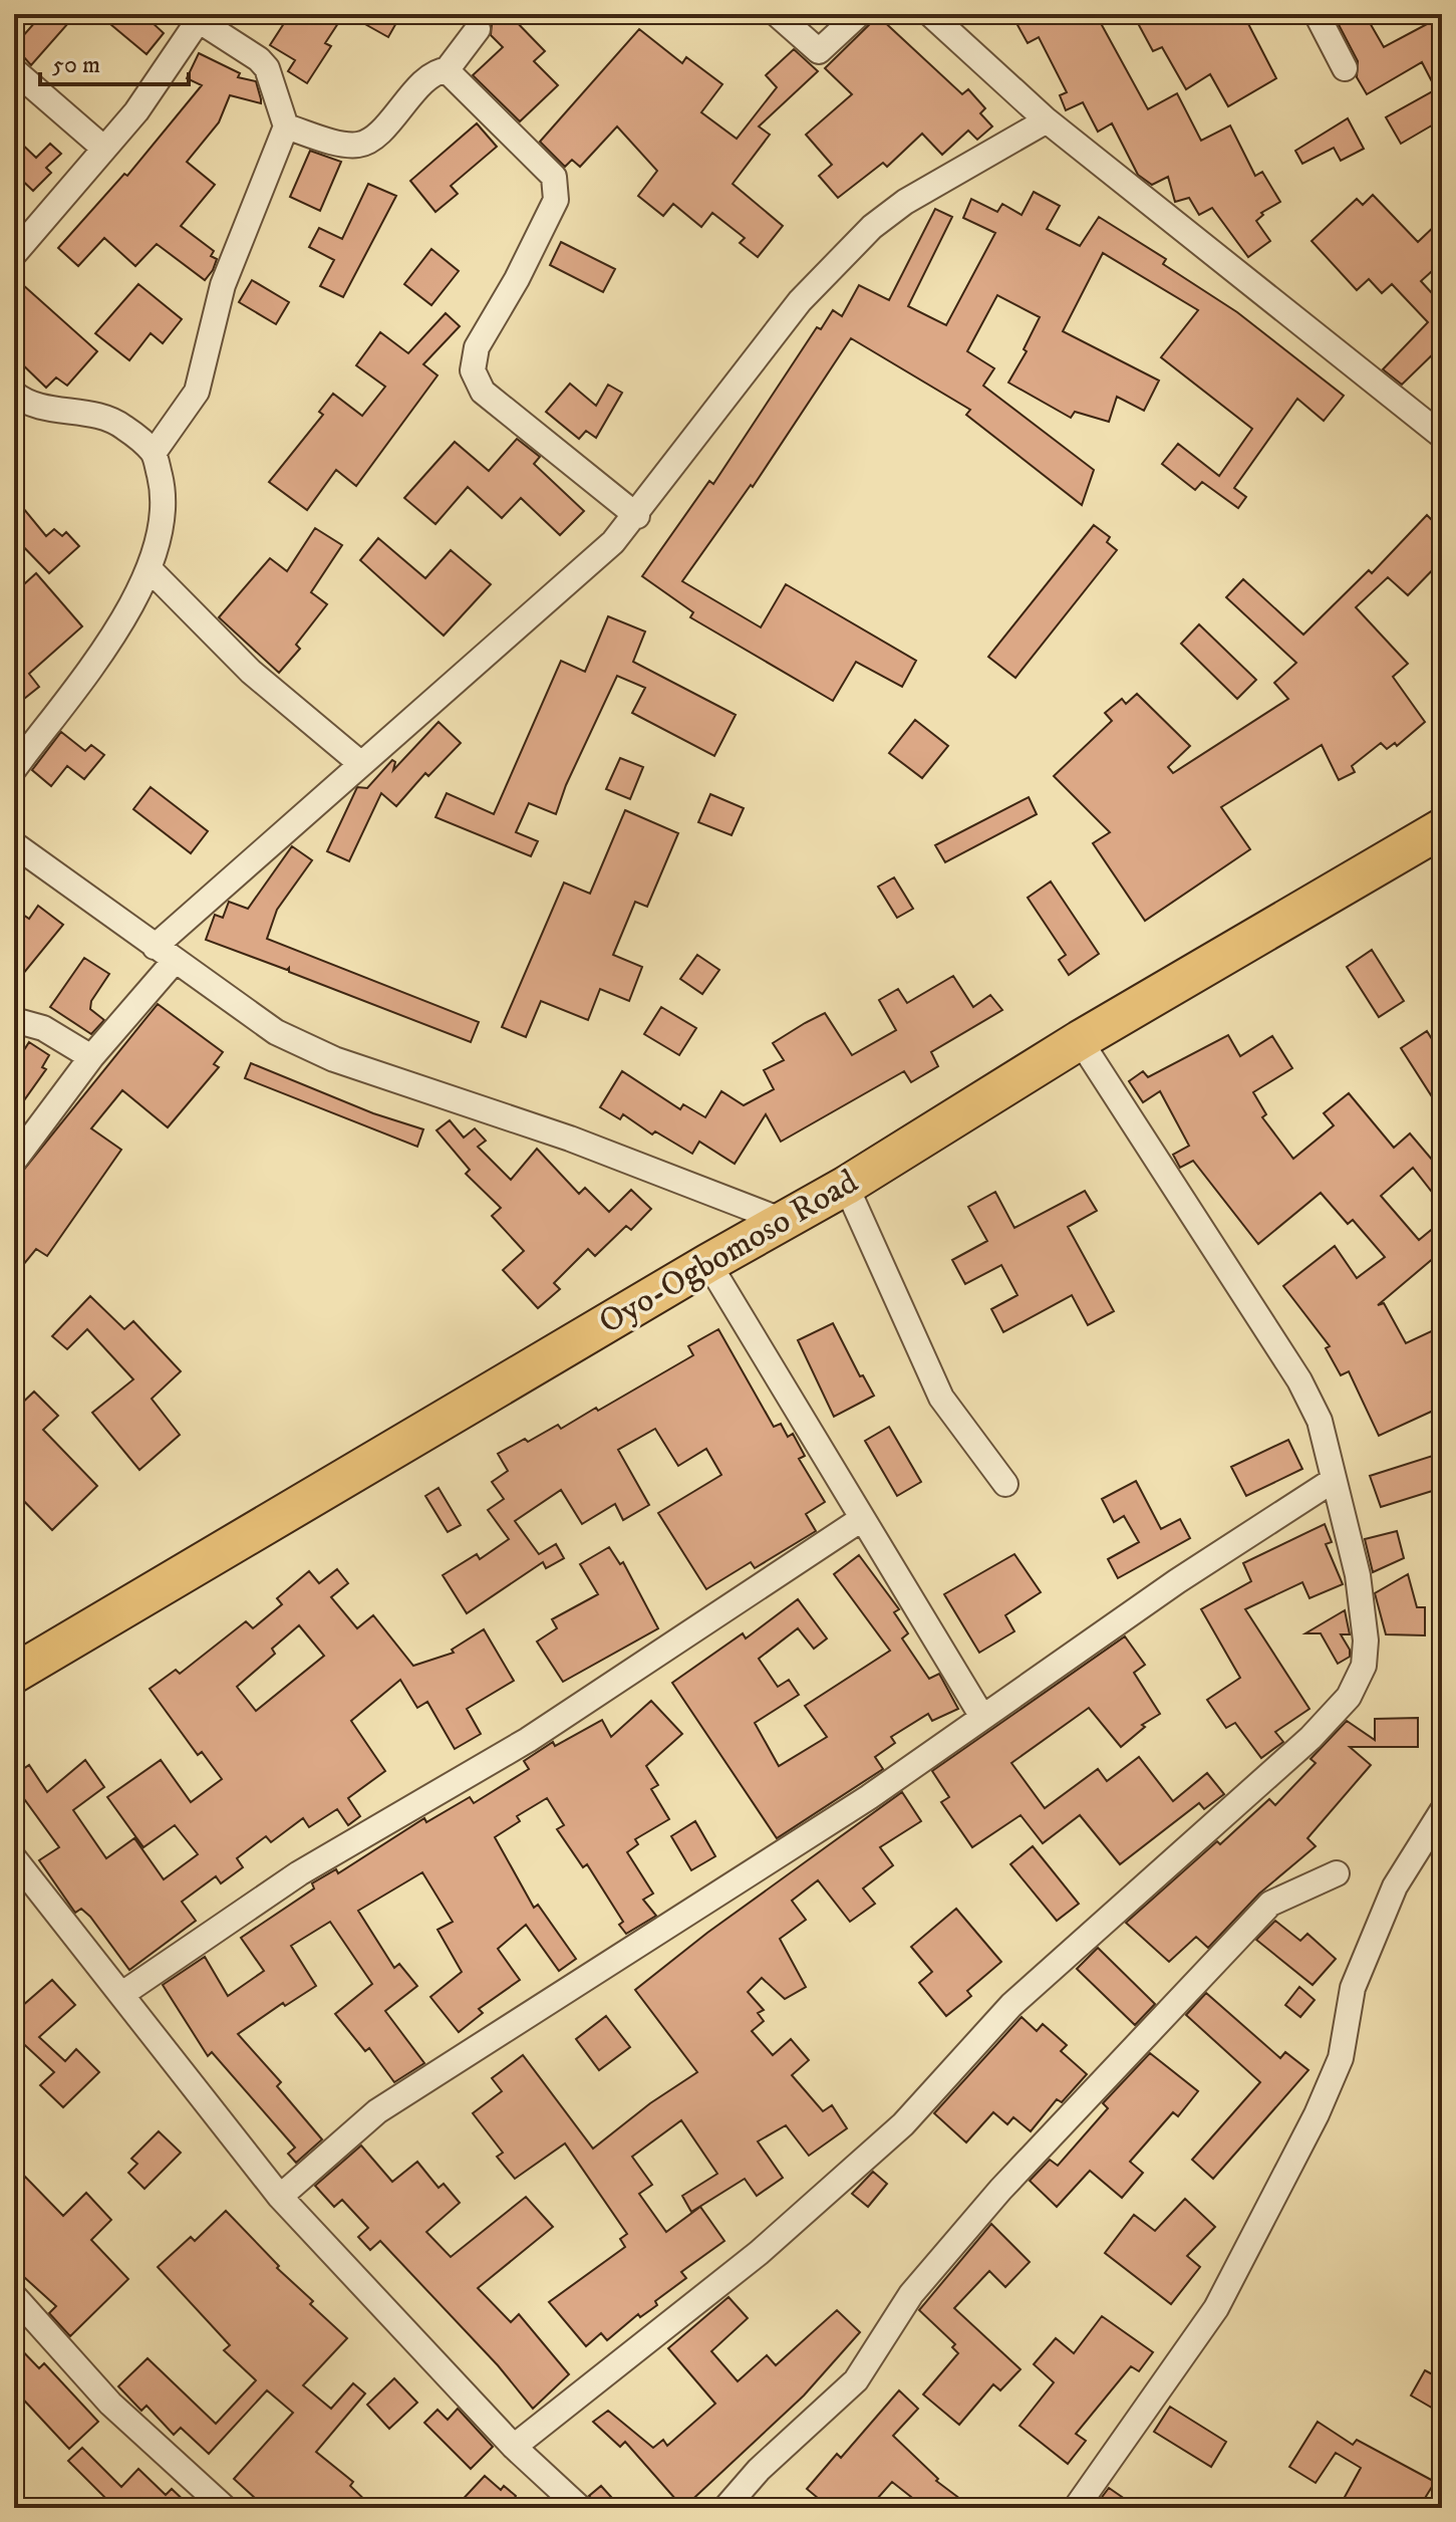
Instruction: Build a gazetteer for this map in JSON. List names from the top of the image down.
{
  "streets": {
    "highway": ["Oyo-Ogbomoso Road"]
  },
  "scale_bar": "50 m"
}
